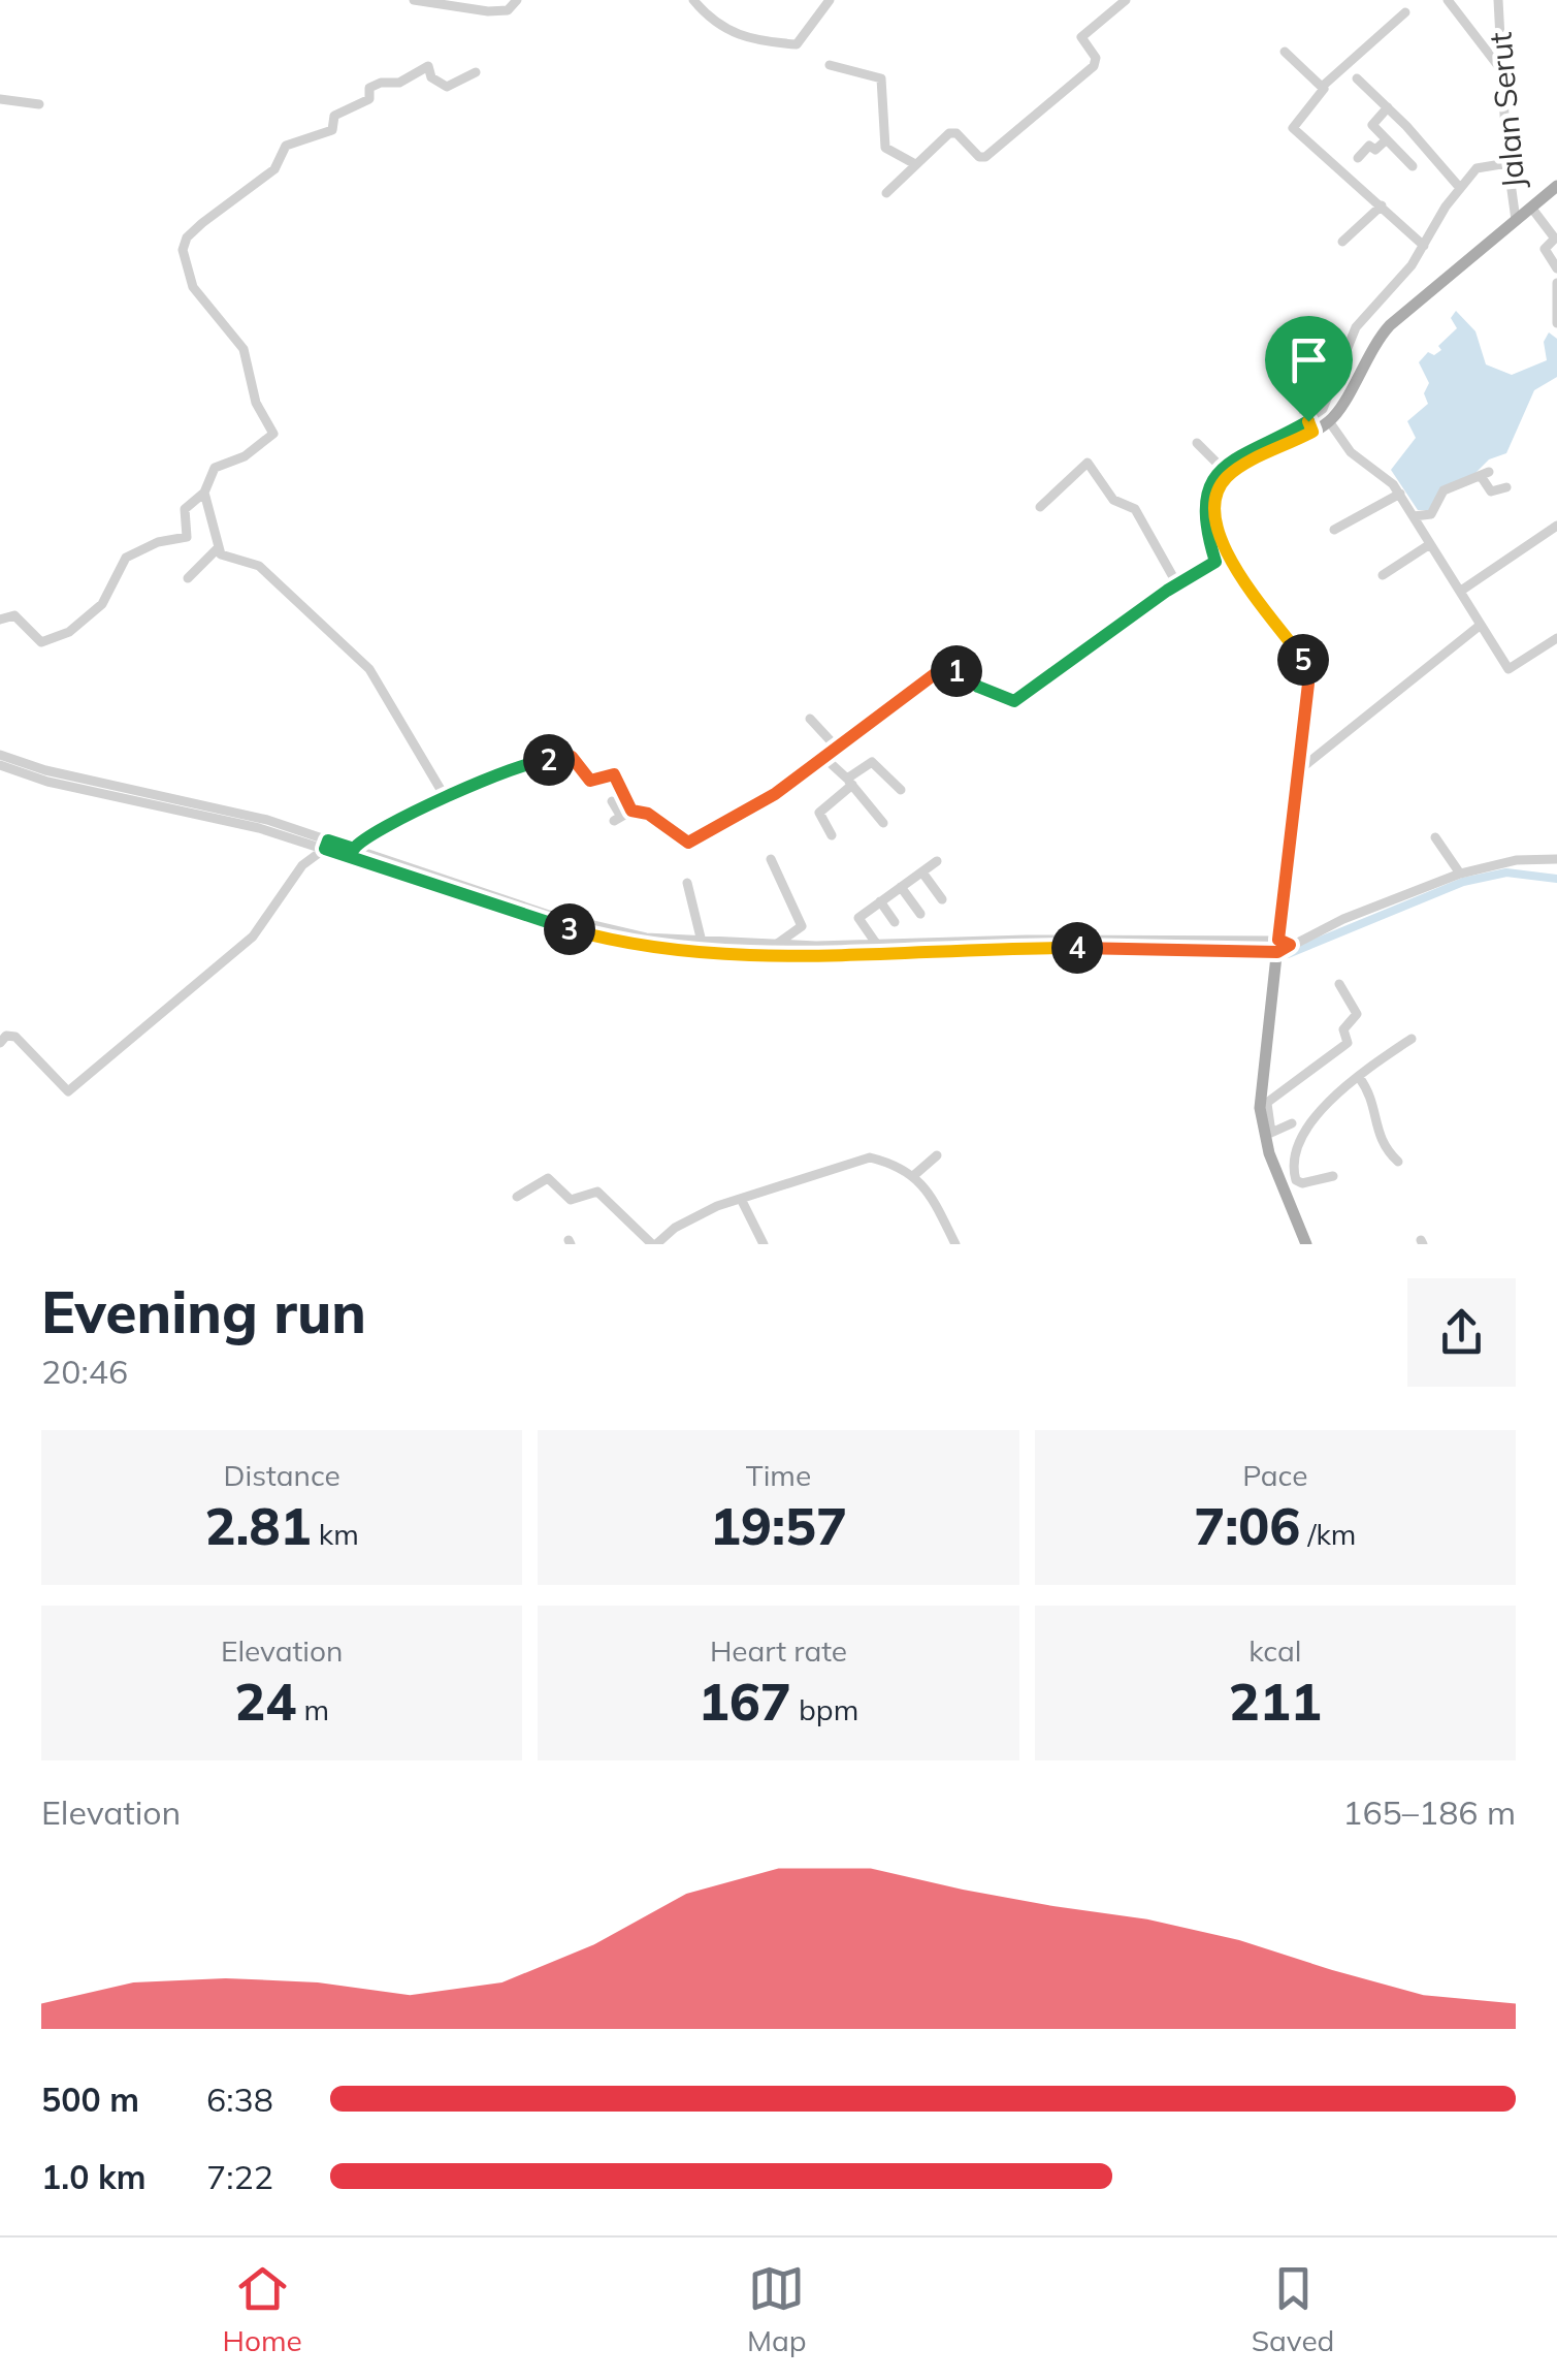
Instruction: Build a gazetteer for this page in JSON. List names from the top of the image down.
{
  "streets": {
    "street": ["Jalan Serut"]
  },
  "page": {
    "pins": [
      "5",
      "1",
      "2",
      "3",
      "4"
    ],
    "heading": ["Evening run", "20:46"],
    "stats": [
      ["Distance", "2.81 km"],
      ["Time", "19:57"],
      ["Pace", "7:06 /km"],
      ["Elevation", "24 m"],
      ["Heart rate", "167 bpm"],
      ["kcal", "211"]
    ],
    "chart": ["Elevation", "165–186 m"],
    "list": [
      {
        "name": "500 m",
        "note": "6:38"
      },
      {
        "name": "1.0 km",
        "note": "7:22"
      }
    ],
    "tabs": ["Home", "Map", "Saved"]
  }
}
